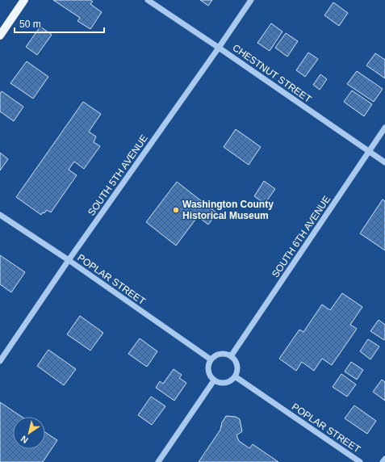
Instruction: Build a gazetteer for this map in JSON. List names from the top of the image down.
{
  "streets": {
    "street": [
      "CHESTNUT STREET",
      "SOUTH 5TH AVENUE",
      "SOUTH 6TH AVENUE",
      "POPLAR STREET"
    ]
  },
  "crossings": [
    ["CHESTNUT STREET", "SOUTH 5TH AVENUE"],
    ["CHESTNUT STREET", "SOUTH 6TH AVENUE"],
    ["SOUTH 5TH AVENUE", "POPLAR STREET"],
    ["SOUTH 6TH AVENUE", "POPLAR STREET"]
  ],
  "places": ["Washington County Historical Museum"],
  "scale_bar": "50 m",
  "north": "bottom left"
}
